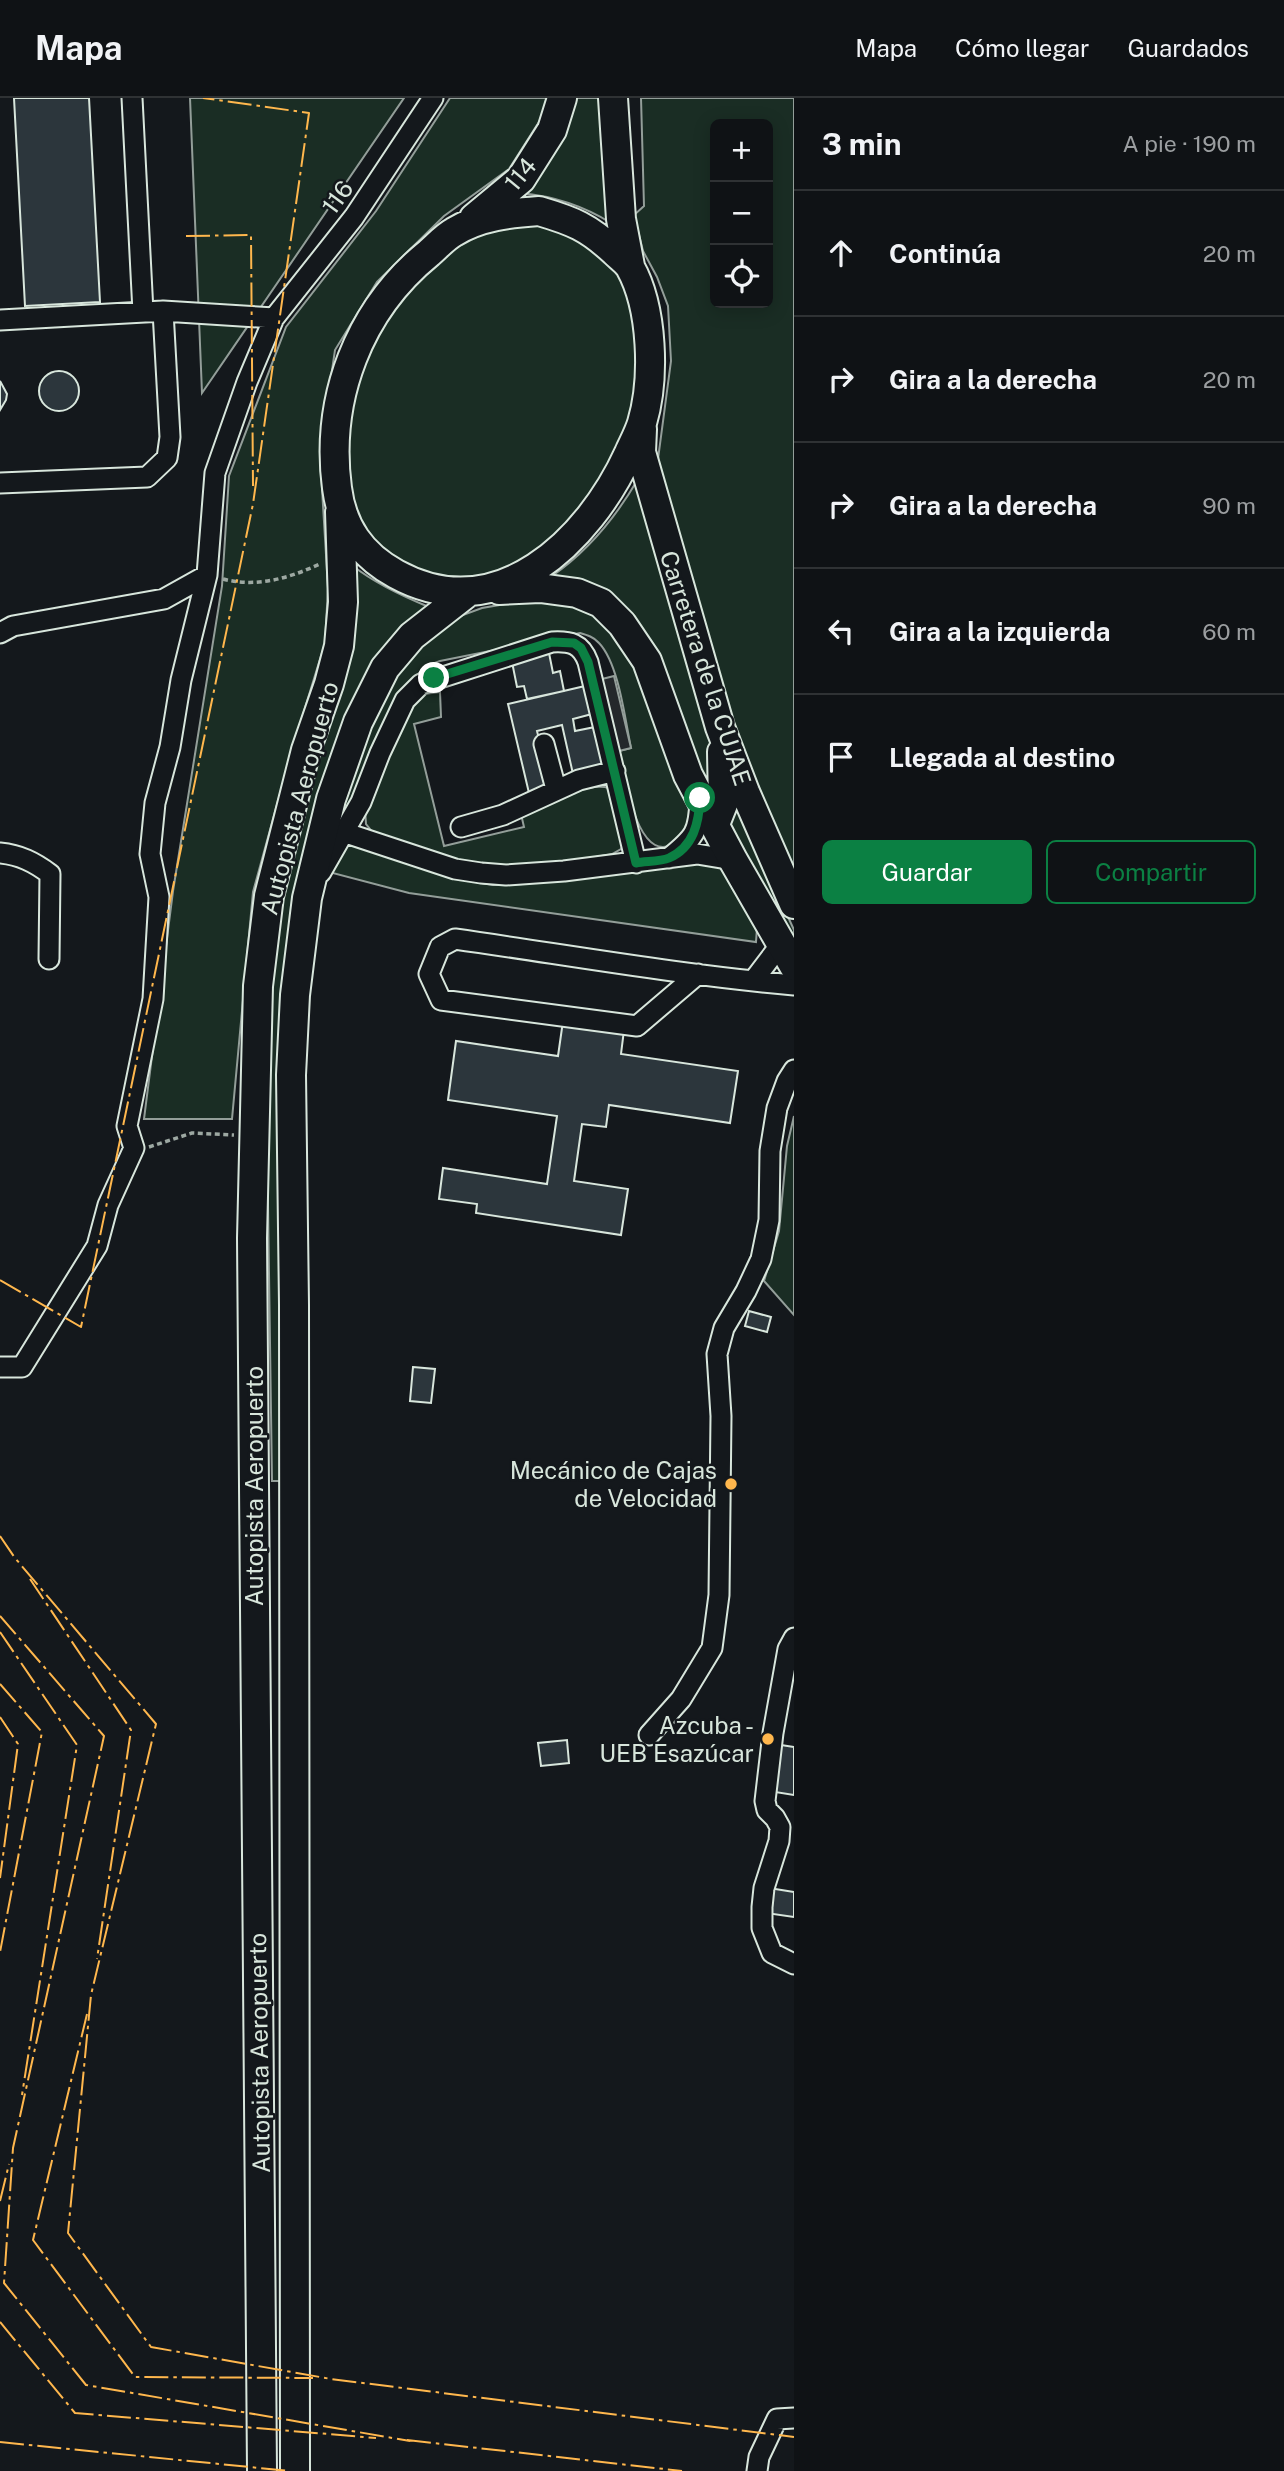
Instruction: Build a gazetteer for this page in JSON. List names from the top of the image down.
{
  "streets": {
    "highway": ["114", "Carretera de la CUJAE", "Autopista Aeropuerto"],
    "street": ["116"]
  },
  "crossings": [
    ["114", "Autopista Aeropuerto"],
    ["Carretera de la CUJAE", "Autopista Aeropuerto"]
  ],
  "places": ["Mecánico de Cajas de Velocidad", "Azcuba - UEB Esazúcar"],
  "page": {
    "header": "Mapa",
    "nav": ["Mapa", "Cómo llegar", "Guardados"],
    "heading": ["3 min", "A pie · 190 m"],
    "map_buttons": ["+", "−"],
    "list": [
      ["Continúa", "20 m"],
      ["Gira a la derecha", "20 m"],
      ["Gira a la derecha", "90 m"],
      ["Gira a la izquierda", "60 m"],
      "Llegada al destino"
    ],
    "buttons": ["Guardar", "Compartir"]
  }
}
